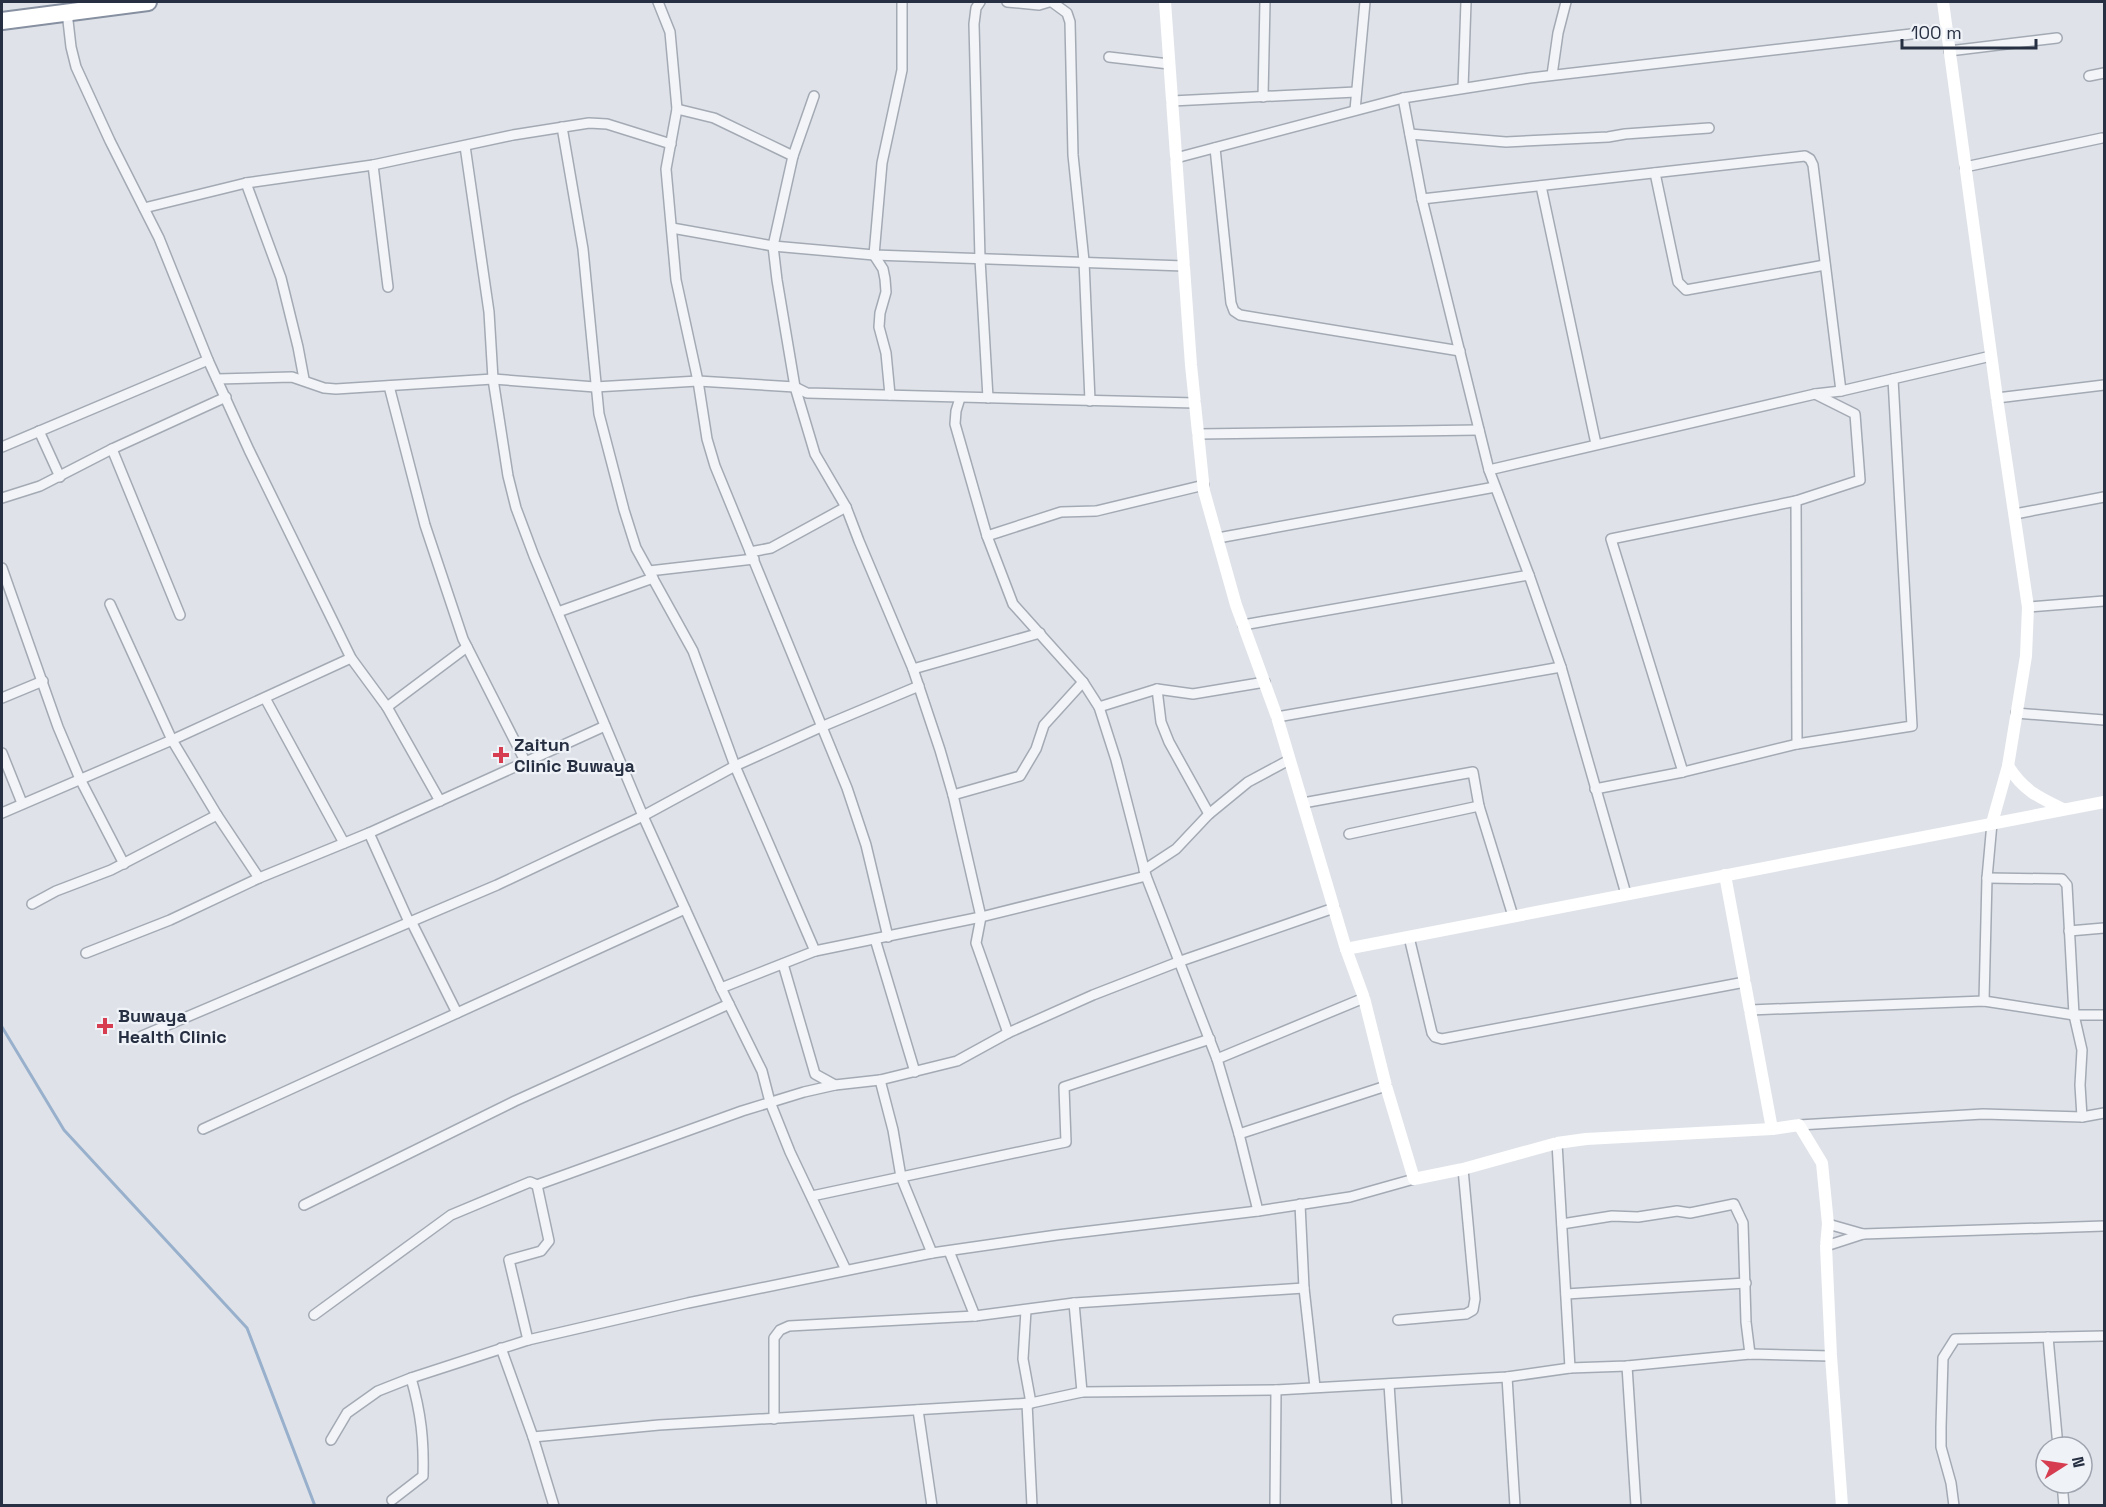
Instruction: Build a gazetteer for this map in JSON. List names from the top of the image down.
{
  "places": {
    "health": ["Zaitun Clinic Buwaya", "Buwaya Health Clinic"]
  },
  "scale_bar": "100 m",
  "north": "right"
}
